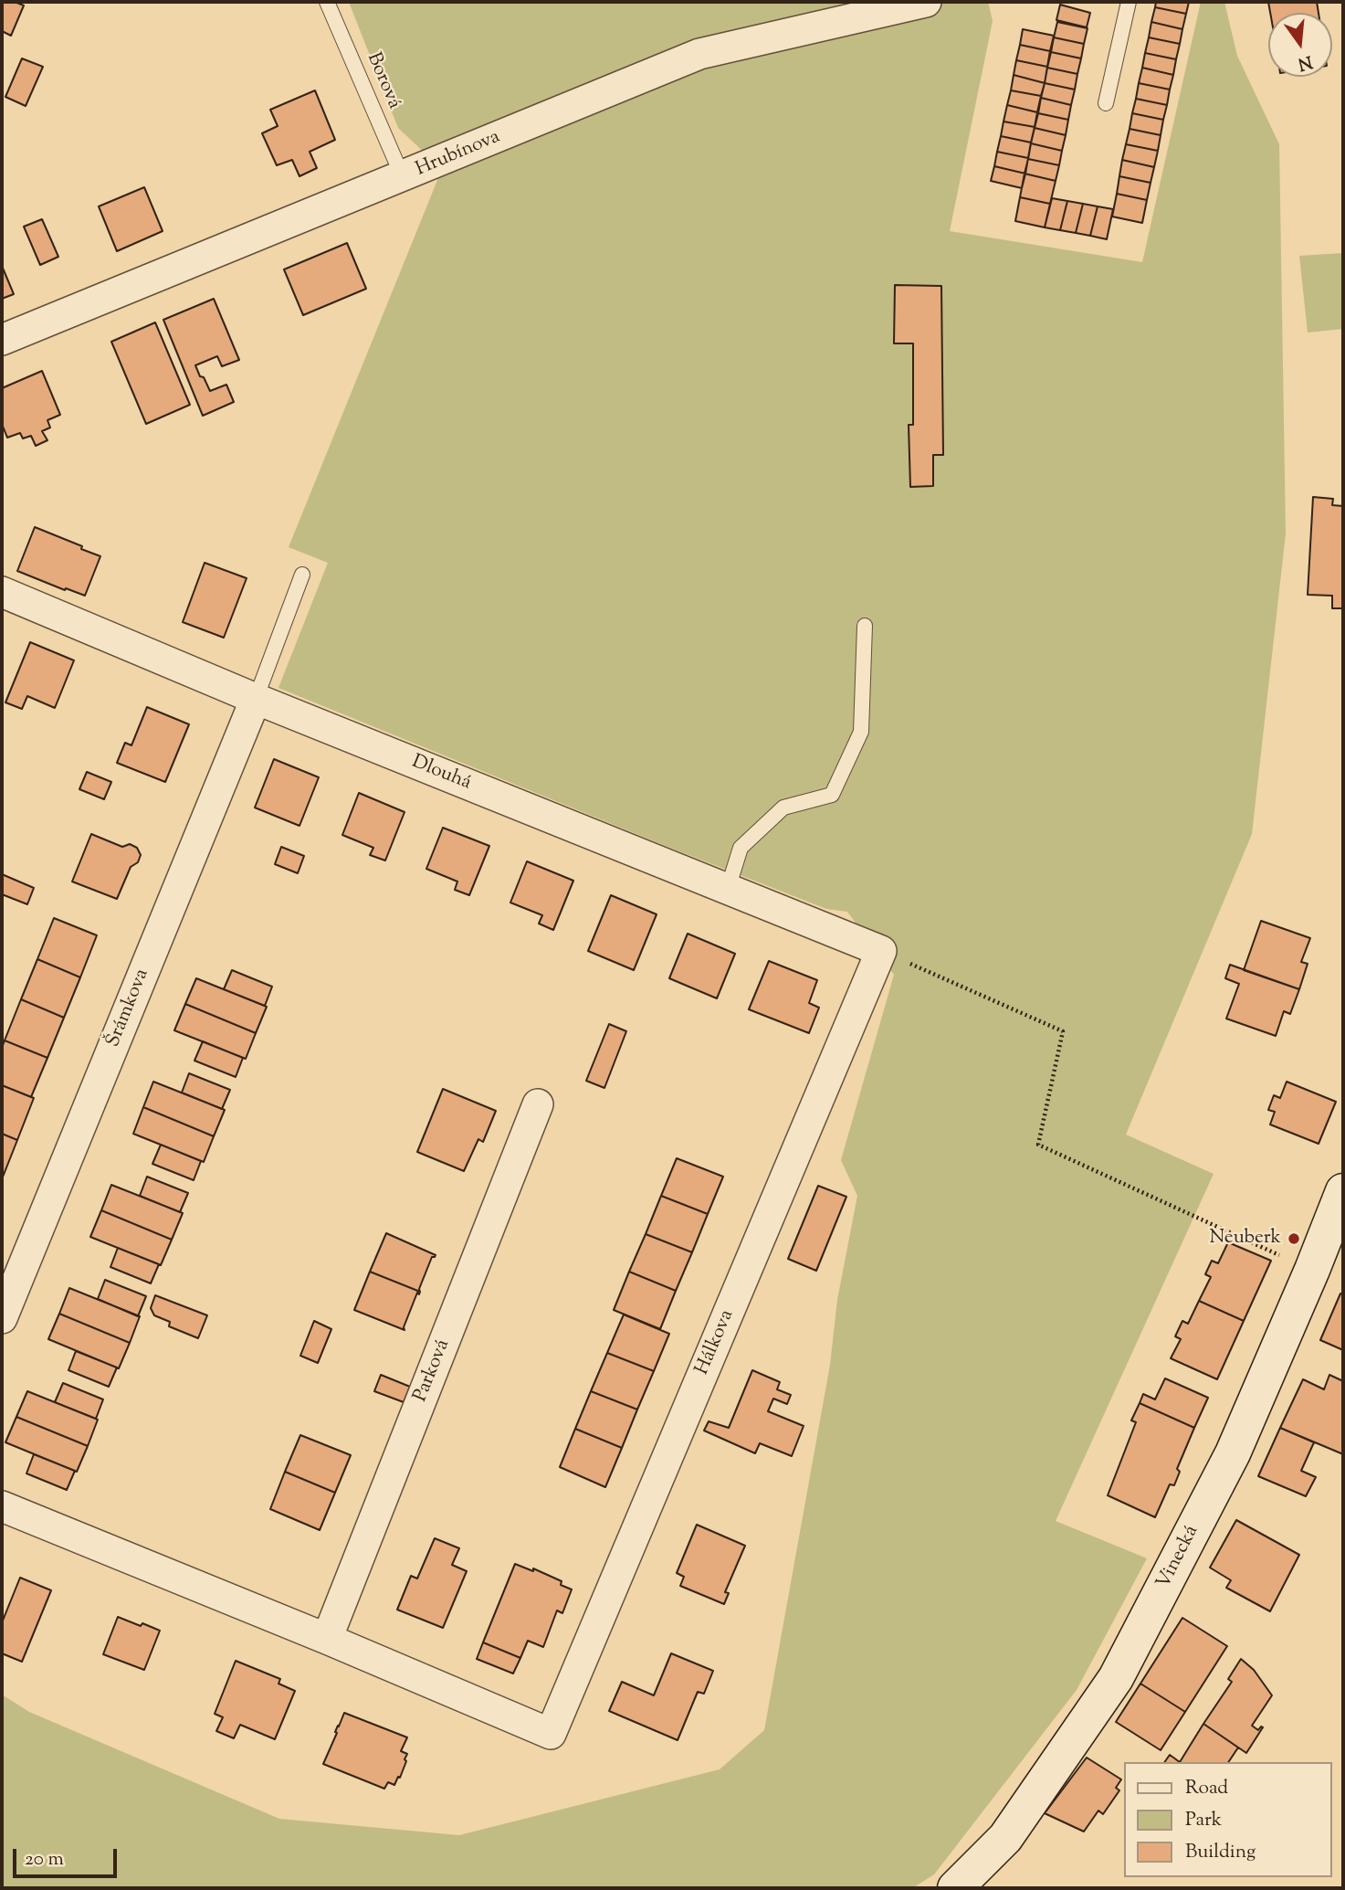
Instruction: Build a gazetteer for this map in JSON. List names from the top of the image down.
{
  "streets": {
    "street": [
      "Hrubínova",
      "Dlouhá",
      "Šrámkova",
      "Hálkova",
      "Parková",
      "Vinecká"
    ],
    "lane": ["Borová"]
  },
  "crossings": [
    ["Borová", "Hrubínova"],
    ["Dlouhá", "Šrámkova"],
    ["Dlouhá", "Hálkova"],
    ["Hálkova", "Parková"]
  ],
  "places": ["Neuberk"],
  "legend": ["Road", "Park", "Building"],
  "scale_bar": "20 m",
  "north": "bottom"
}
